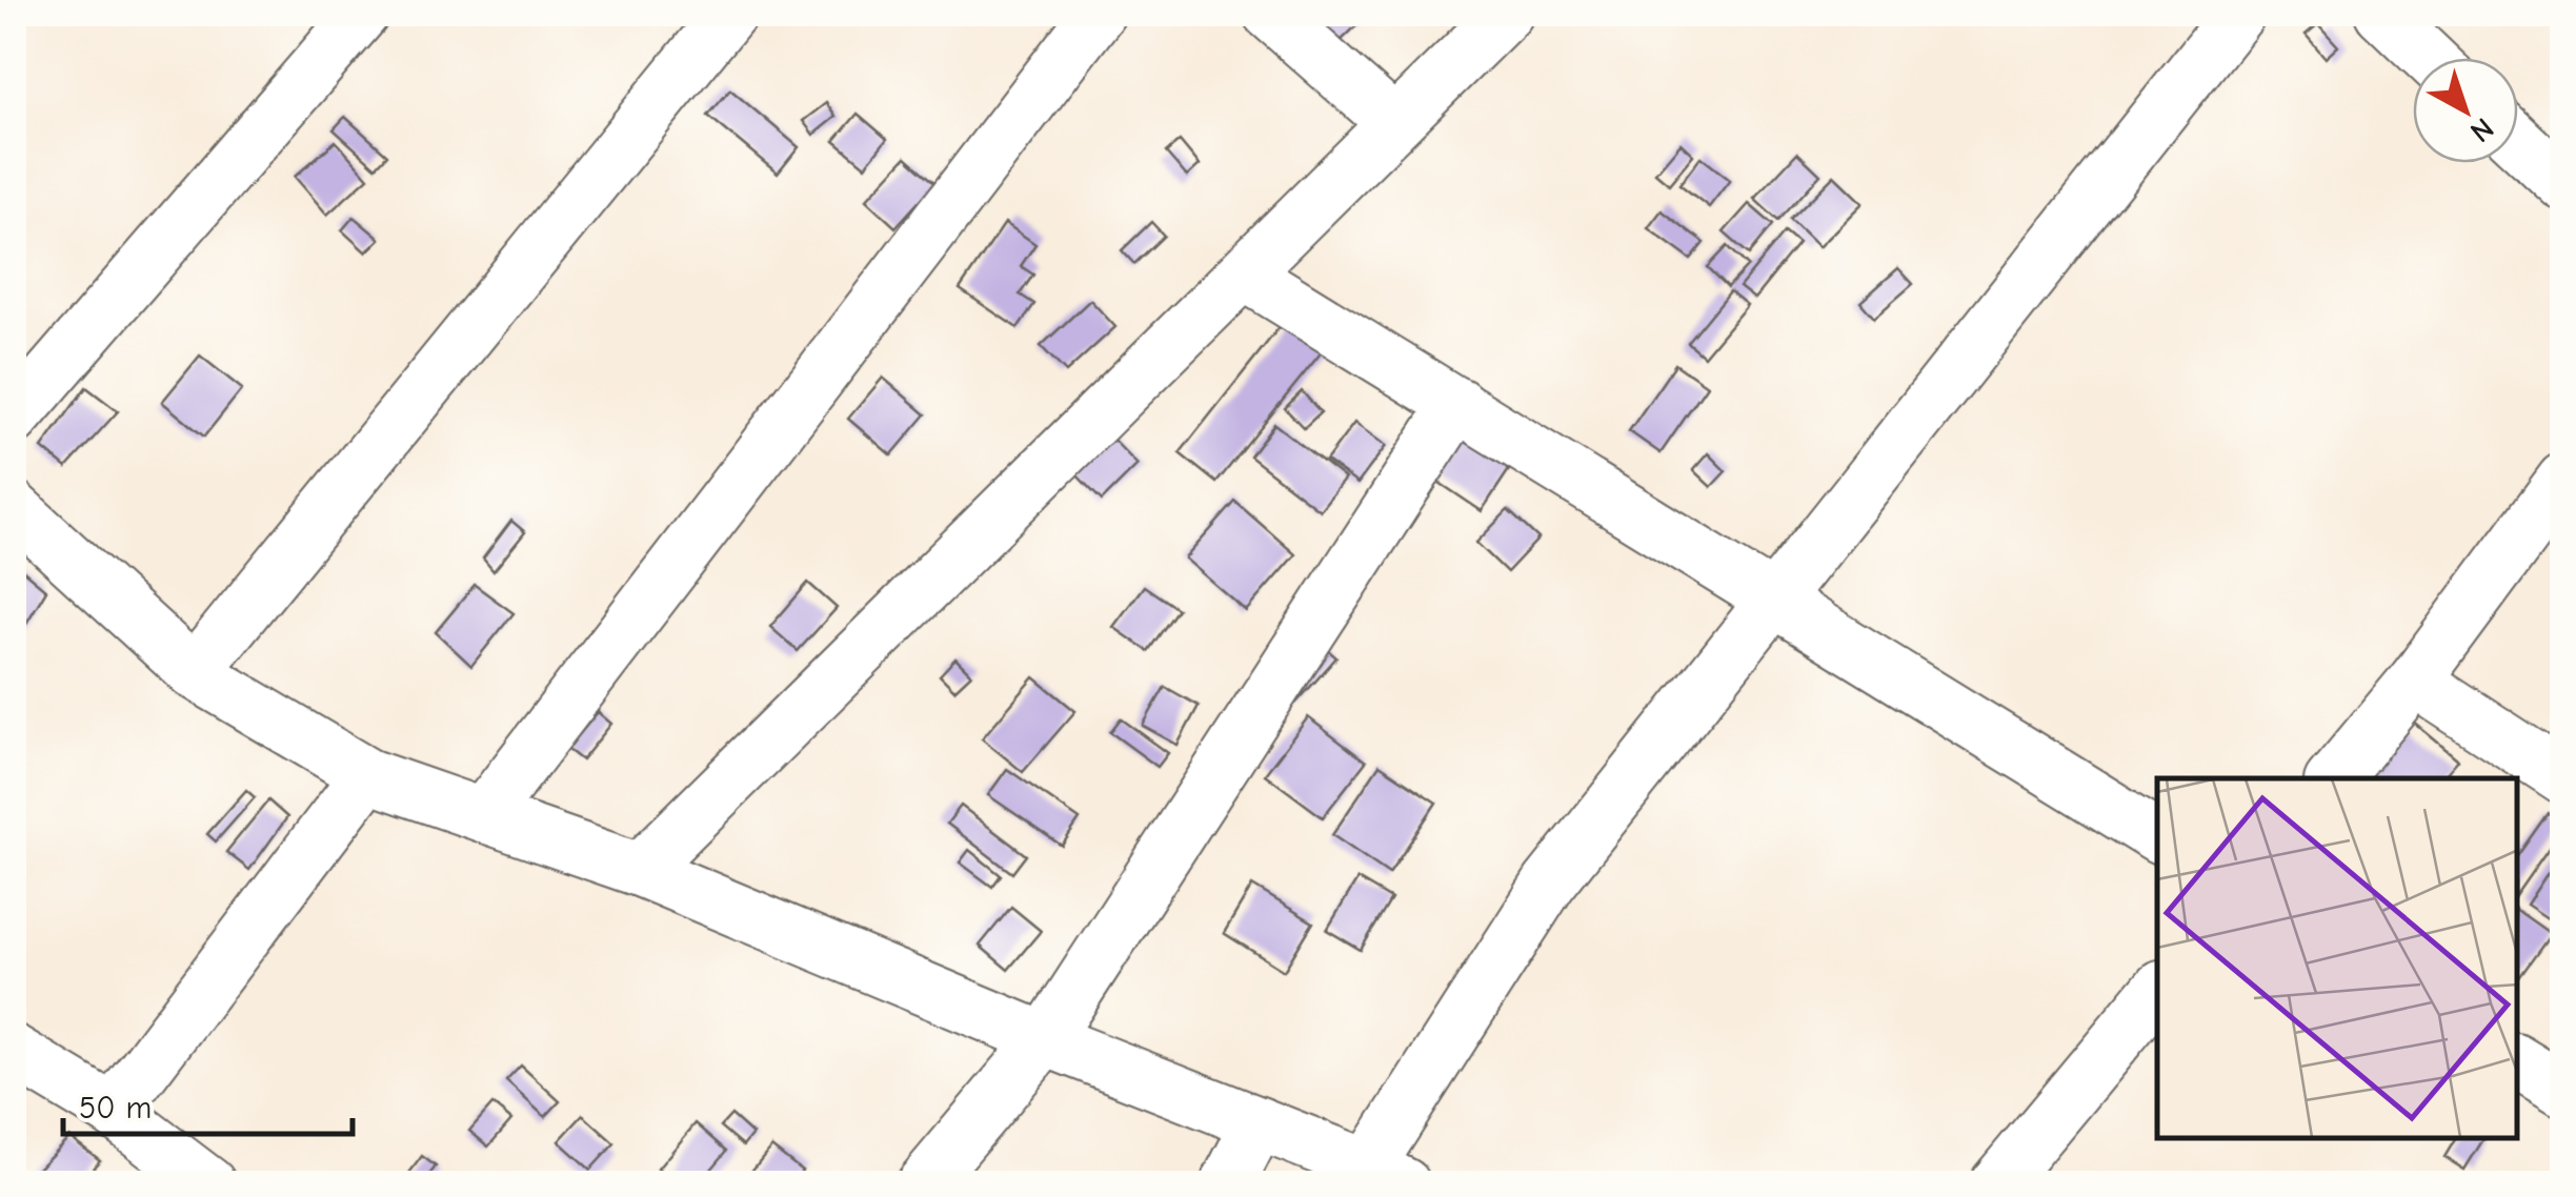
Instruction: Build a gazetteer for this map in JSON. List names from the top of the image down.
{
  "scale_bar": "50 m",
  "north": "bottom right"
}
